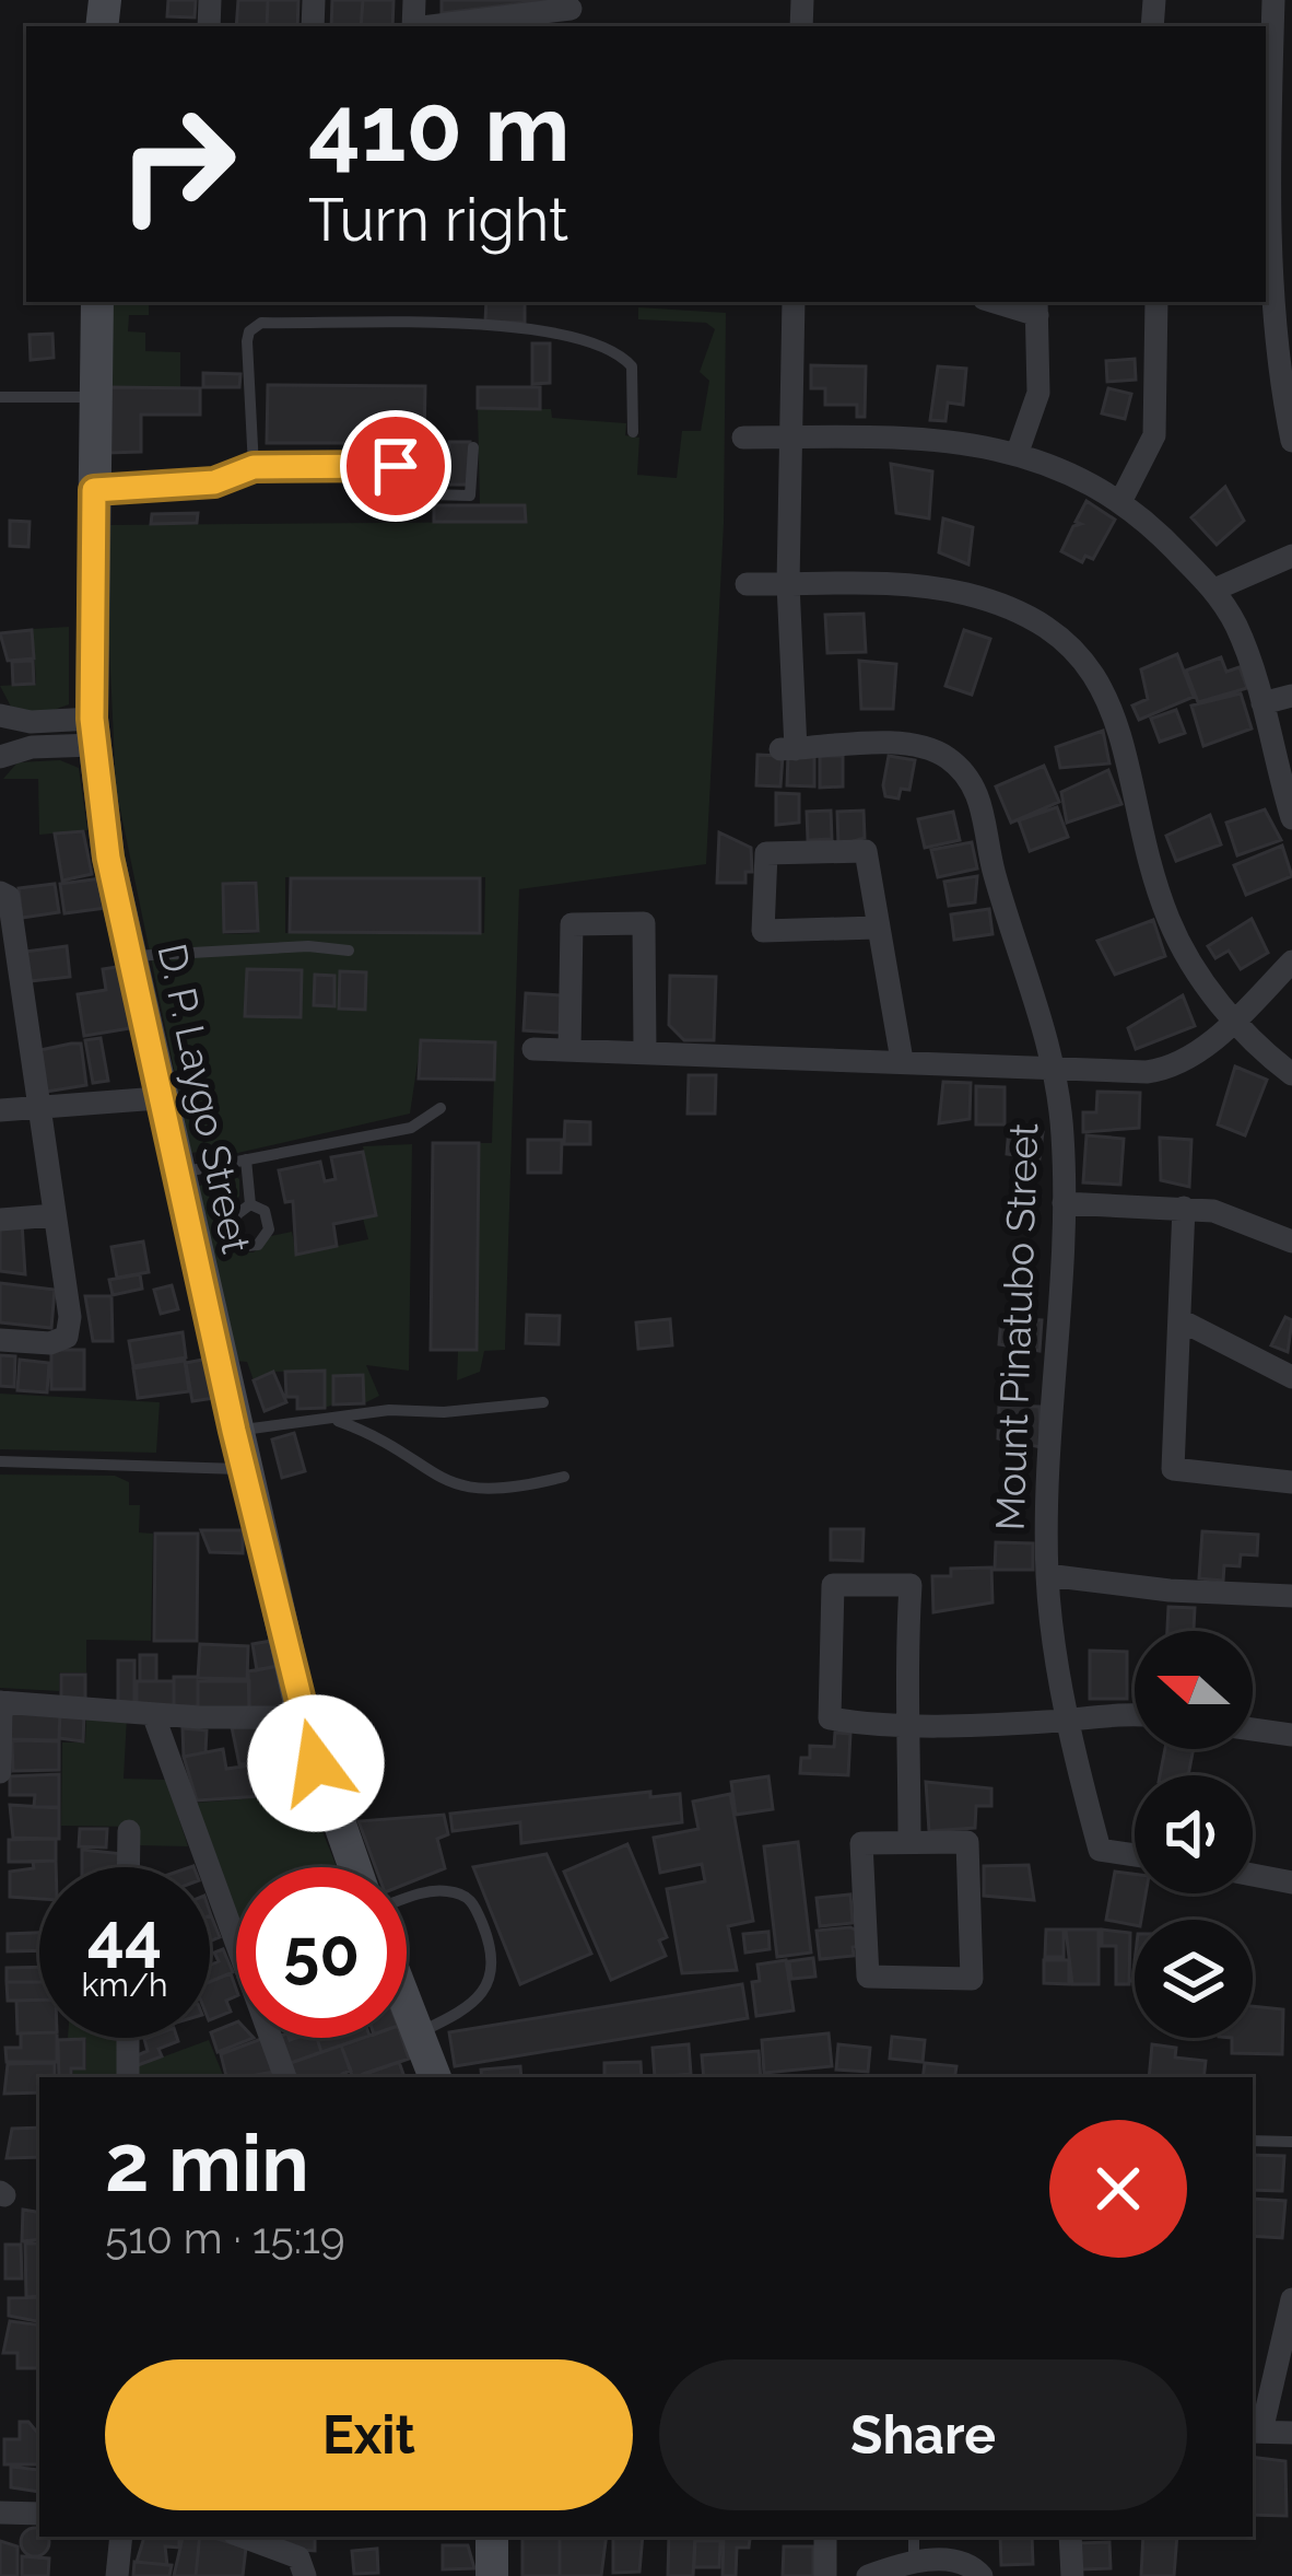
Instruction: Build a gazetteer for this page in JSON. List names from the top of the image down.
{
  "streets": {
    "main road": ["D. P. Laygo Street"],
    "street": ["Mount Pinatubo Street"]
  },
  "north": "left",
  "page": {
    "turn": ["410 m", "Turn right"],
    "speed": "44 km/h",
    "limit": "50",
    "heading": ["2 min", "510 m · 15:19"],
    "buttons": ["Exit", "Share"]
  }
}
